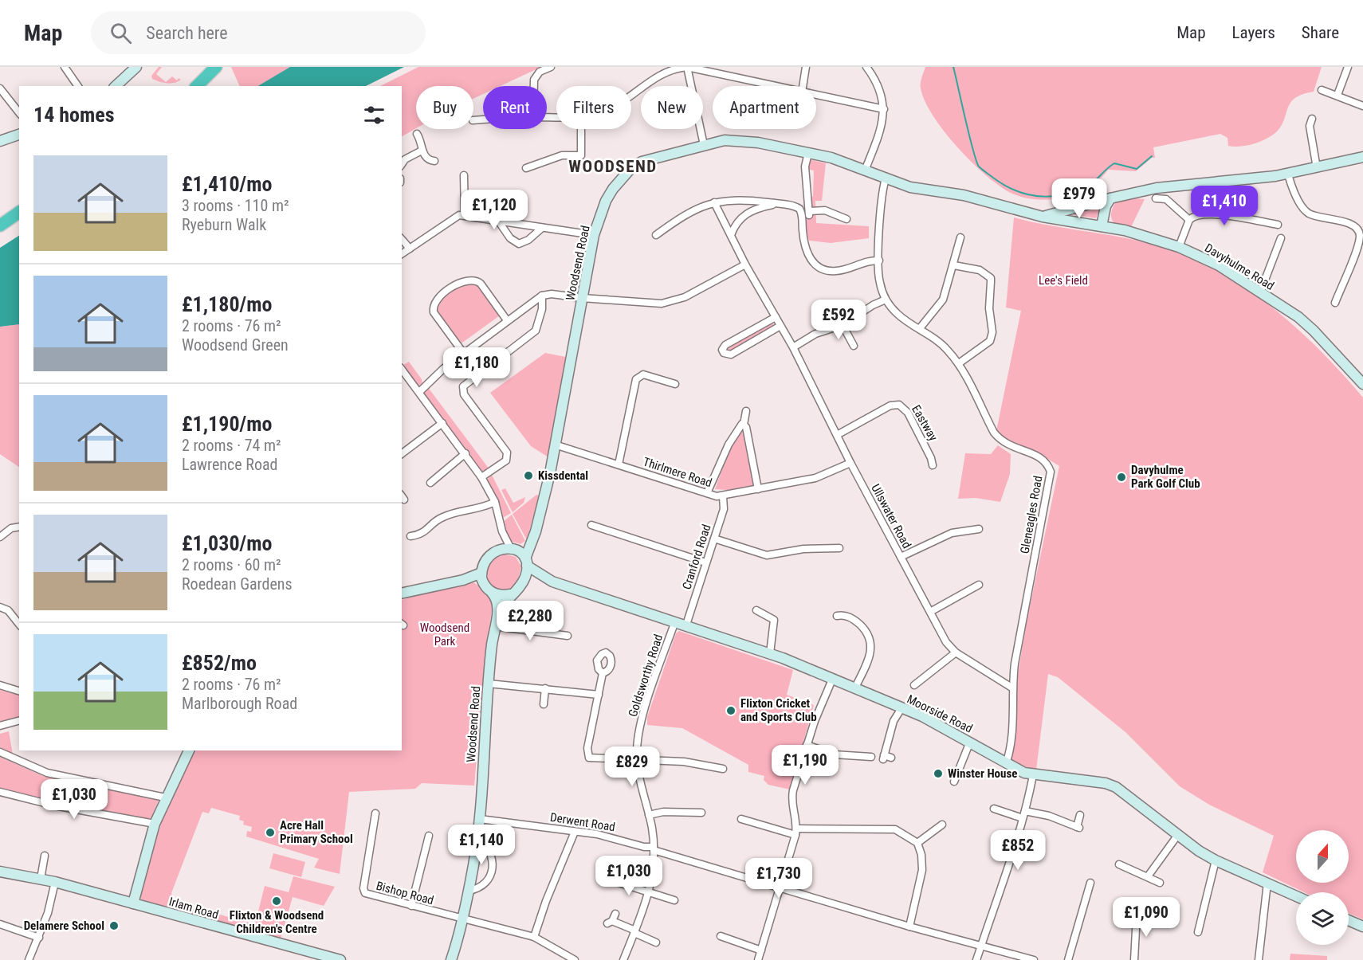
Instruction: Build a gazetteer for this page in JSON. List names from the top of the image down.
{
  "streets": {
    "street": [
      "Woodsend Road",
      "Davyhulme Road",
      "Eastway",
      "Thirlmere Road",
      "Gleneagles Road",
      "Ullswater Road",
      "Cranford Road",
      "Goldsworthy Road",
      "Moorside Road",
      "Derwent Road",
      "Bishop Road",
      "Irlam Road"
    ]
  },
  "crossings": [
    ["Woodsend Road", "Davyhulme Road"],
    ["Woodsend Road", "Thirlmere Road"],
    ["Woodsend Road", "Moorside Road"],
    ["Woodsend Road", "Derwent Road"],
    ["Woodsend Road", "Bishop Road"],
    ["Eastway", "Ullswater Road"],
    ["Thirlmere Road", "Ullswater Road"],
    ["Thirlmere Road", "Cranford Road"],
    ["Gleneagles Road", "Ullswater Road"],
    ["Gleneagles Road", "Moorside Road"],
    ["Cranford Road", "Moorside Road"],
    ["Goldsworthy Road", "Moorside Road"],
    ["Goldsworthy Road", "Derwent Road"]
  ],
  "districts": ["WOODSEND"],
  "parks": ["Lee's Field", "Woodsend Park"],
  "places": [
    "Kissdental",
    "Davyhulme Park Golf Club",
    "Flixton Cricket and Sports Club",
    "Winster House",
    "Acre Hall Primary School",
    "Flixton & Woodsend Children's Centre",
    "Delamere School"
  ],
  "north": "top",
  "page": {
    "header": "Map",
    "search": "Search here",
    "nav": ["Map", "Layers", "Share"],
    "chip": [
      "Buy",
      "Rent",
      "Filters",
      "New",
      "Apartment"
    ],
    "heading": "14 homes",
    "list": [
      {
        "name": "£1,410/mo",
        "note": "3 rooms · 110 m² · Ryeburn Walk"
      },
      {
        "name": "£1,180/mo",
        "note": "2 rooms · 76 m² · Woodsend Green"
      },
      {
        "name": "£1,190/mo",
        "note": "2 rooms · 74 m² · Lawrence Road"
      },
      {
        "name": "£1,030/mo",
        "note": "2 rooms · 60 m² · Roedean Gardens"
      },
      {
        "name": "£852/mo",
        "note": "2 rooms · 76 m² · Marlborough Road"
      }
    ],
    "price": [
      "£979",
      "£1,410",
      "£1,120",
      "£592",
      "£1,180",
      "£2,280",
      "£1,190",
      "£829",
      "£1,030",
      "£1,140",
      "£852",
      "£1,030",
      "£1,730",
      "£1,090"
    ]
  }
}
